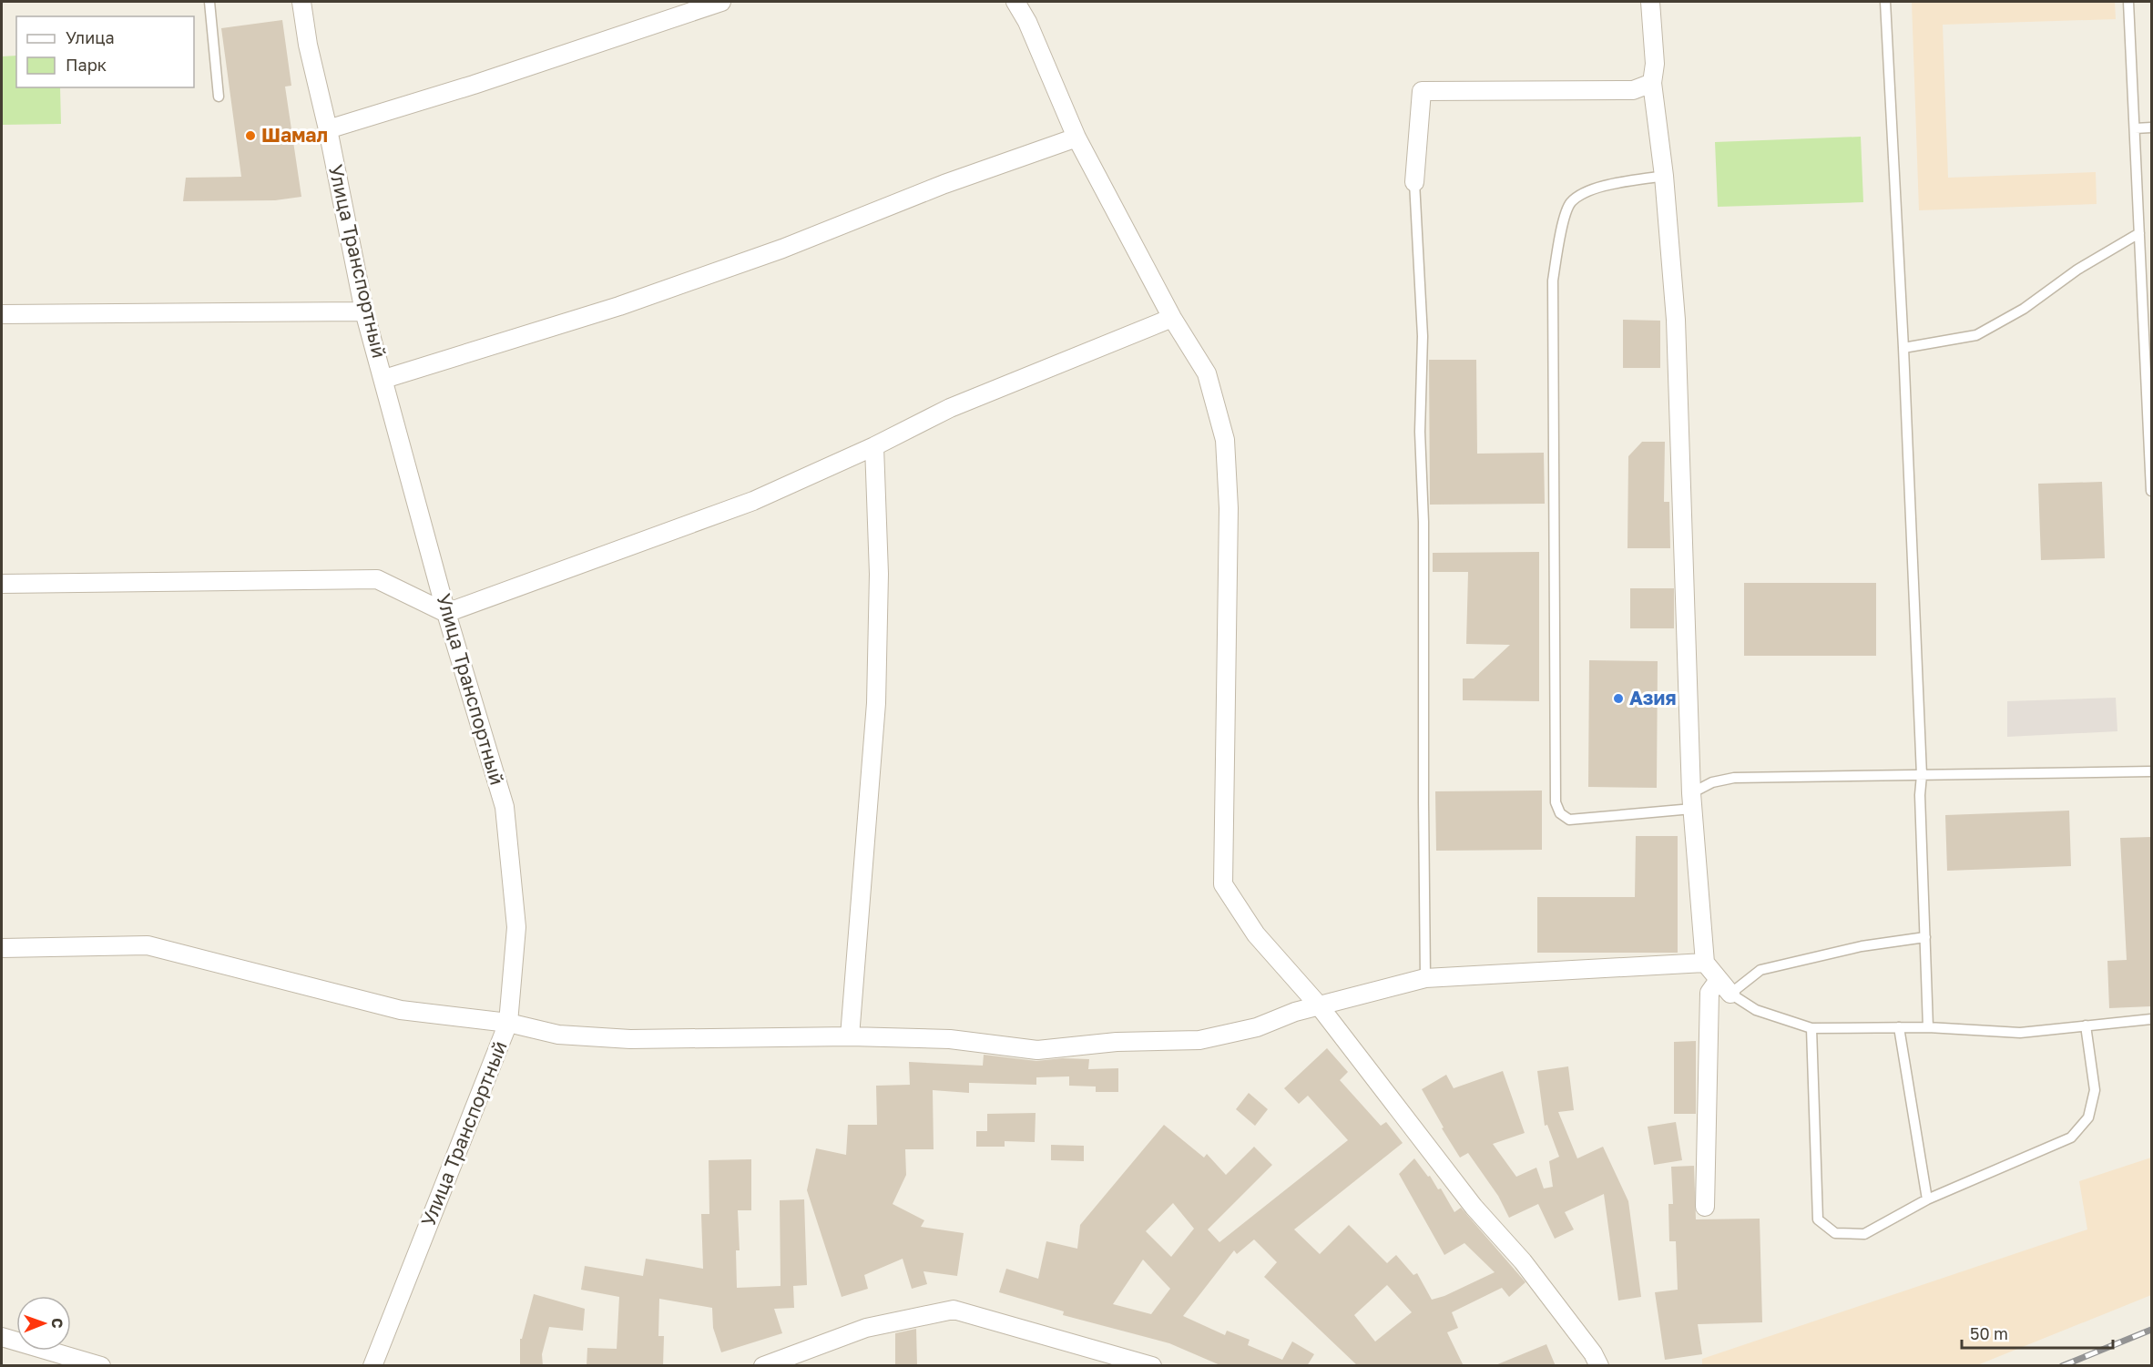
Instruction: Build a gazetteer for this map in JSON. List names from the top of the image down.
{
  "streets": {
    "street": ["Улица Транспортный"]
  },
  "places": ["Шамал", "Азия"],
  "legend": ["Улица", "Парк"],
  "scale_bar": "50 m",
  "north": "right"
}
